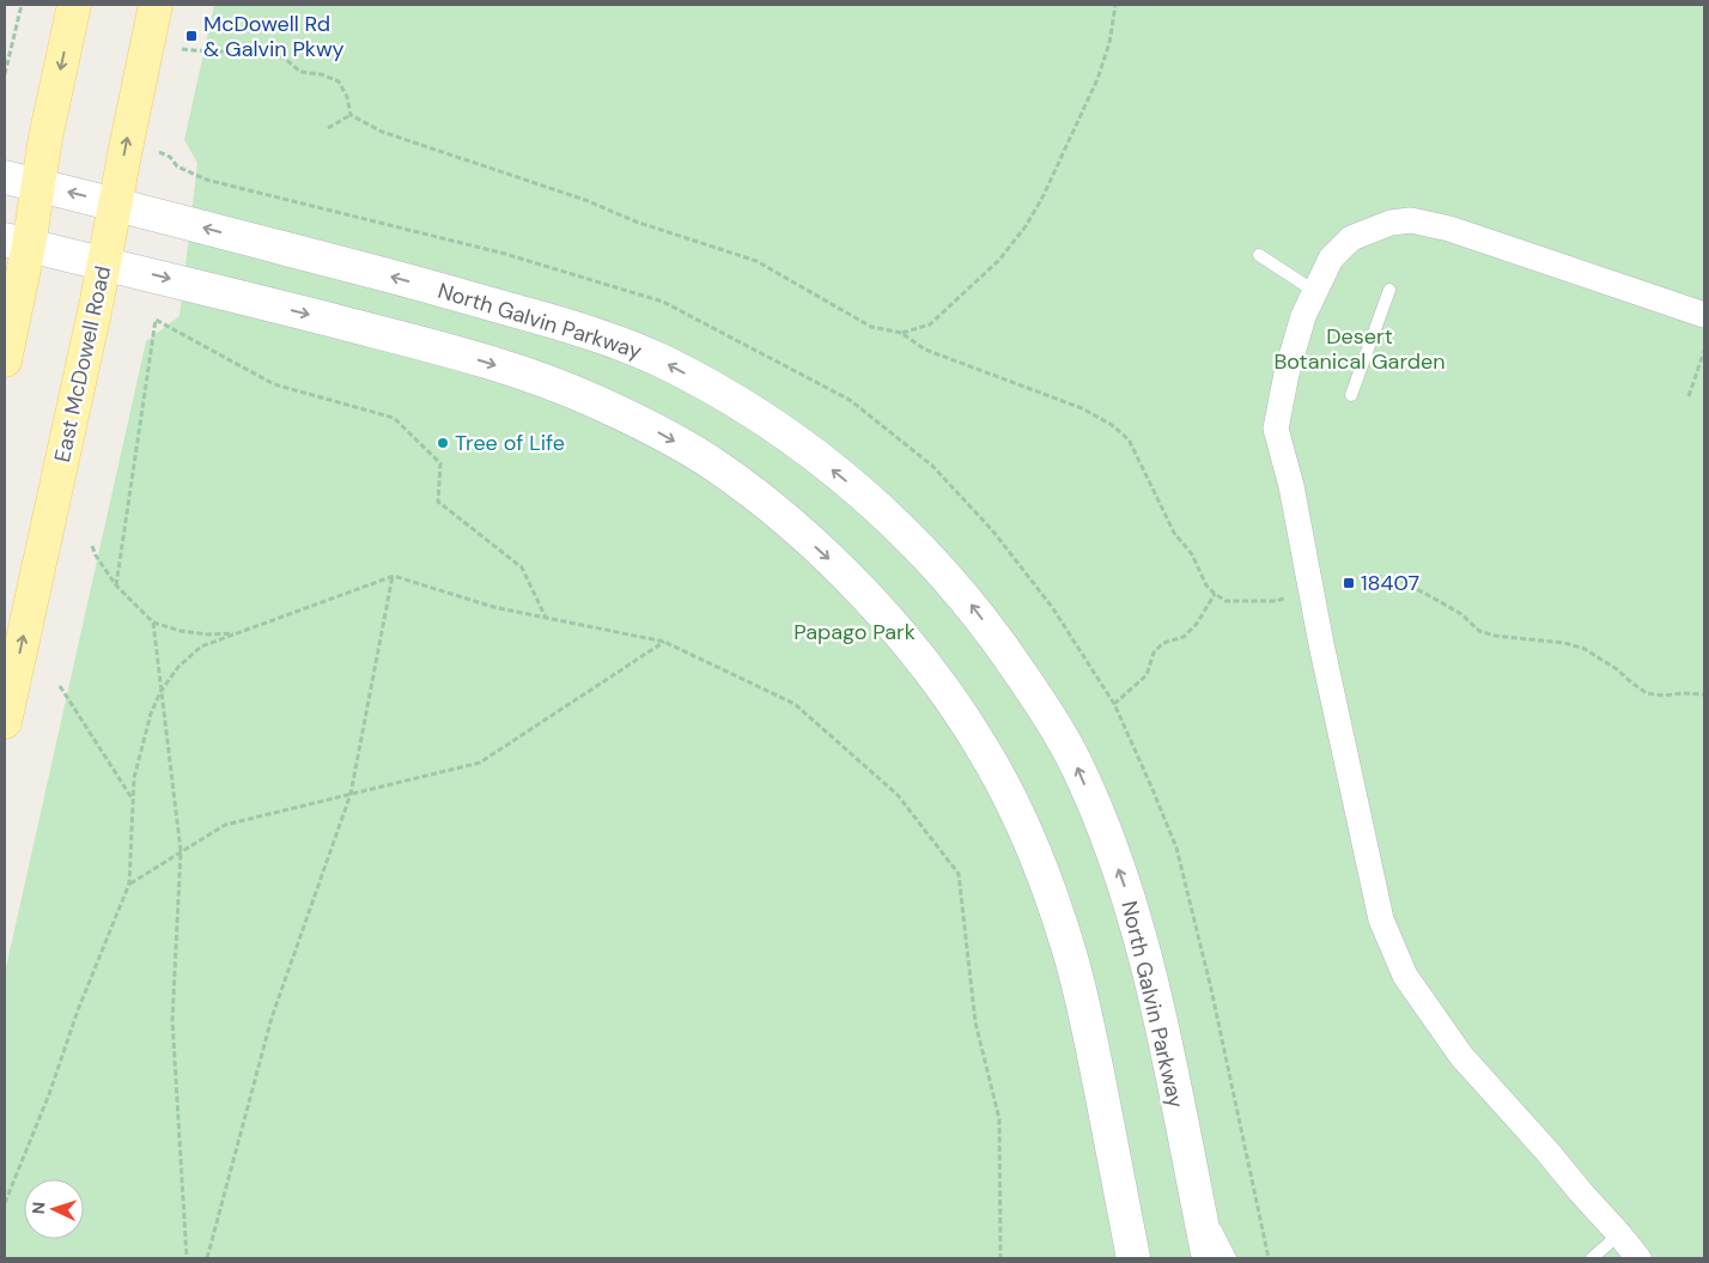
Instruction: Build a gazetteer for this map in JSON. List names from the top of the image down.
{
  "streets": {
    "main road": ["North Galvin Parkway", "East McDowell Road"]
  },
  "crossings": [
    ["North Galvin Parkway", "East McDowell Road"]
  ],
  "parks": ["Desert Botanical Garden", "Papago Park"],
  "places": {
    "transit": ["McDowell Rd & Galvin Pkwy", "18407"],
    "other": ["Tree of Life"]
  },
  "north": "left"
}
